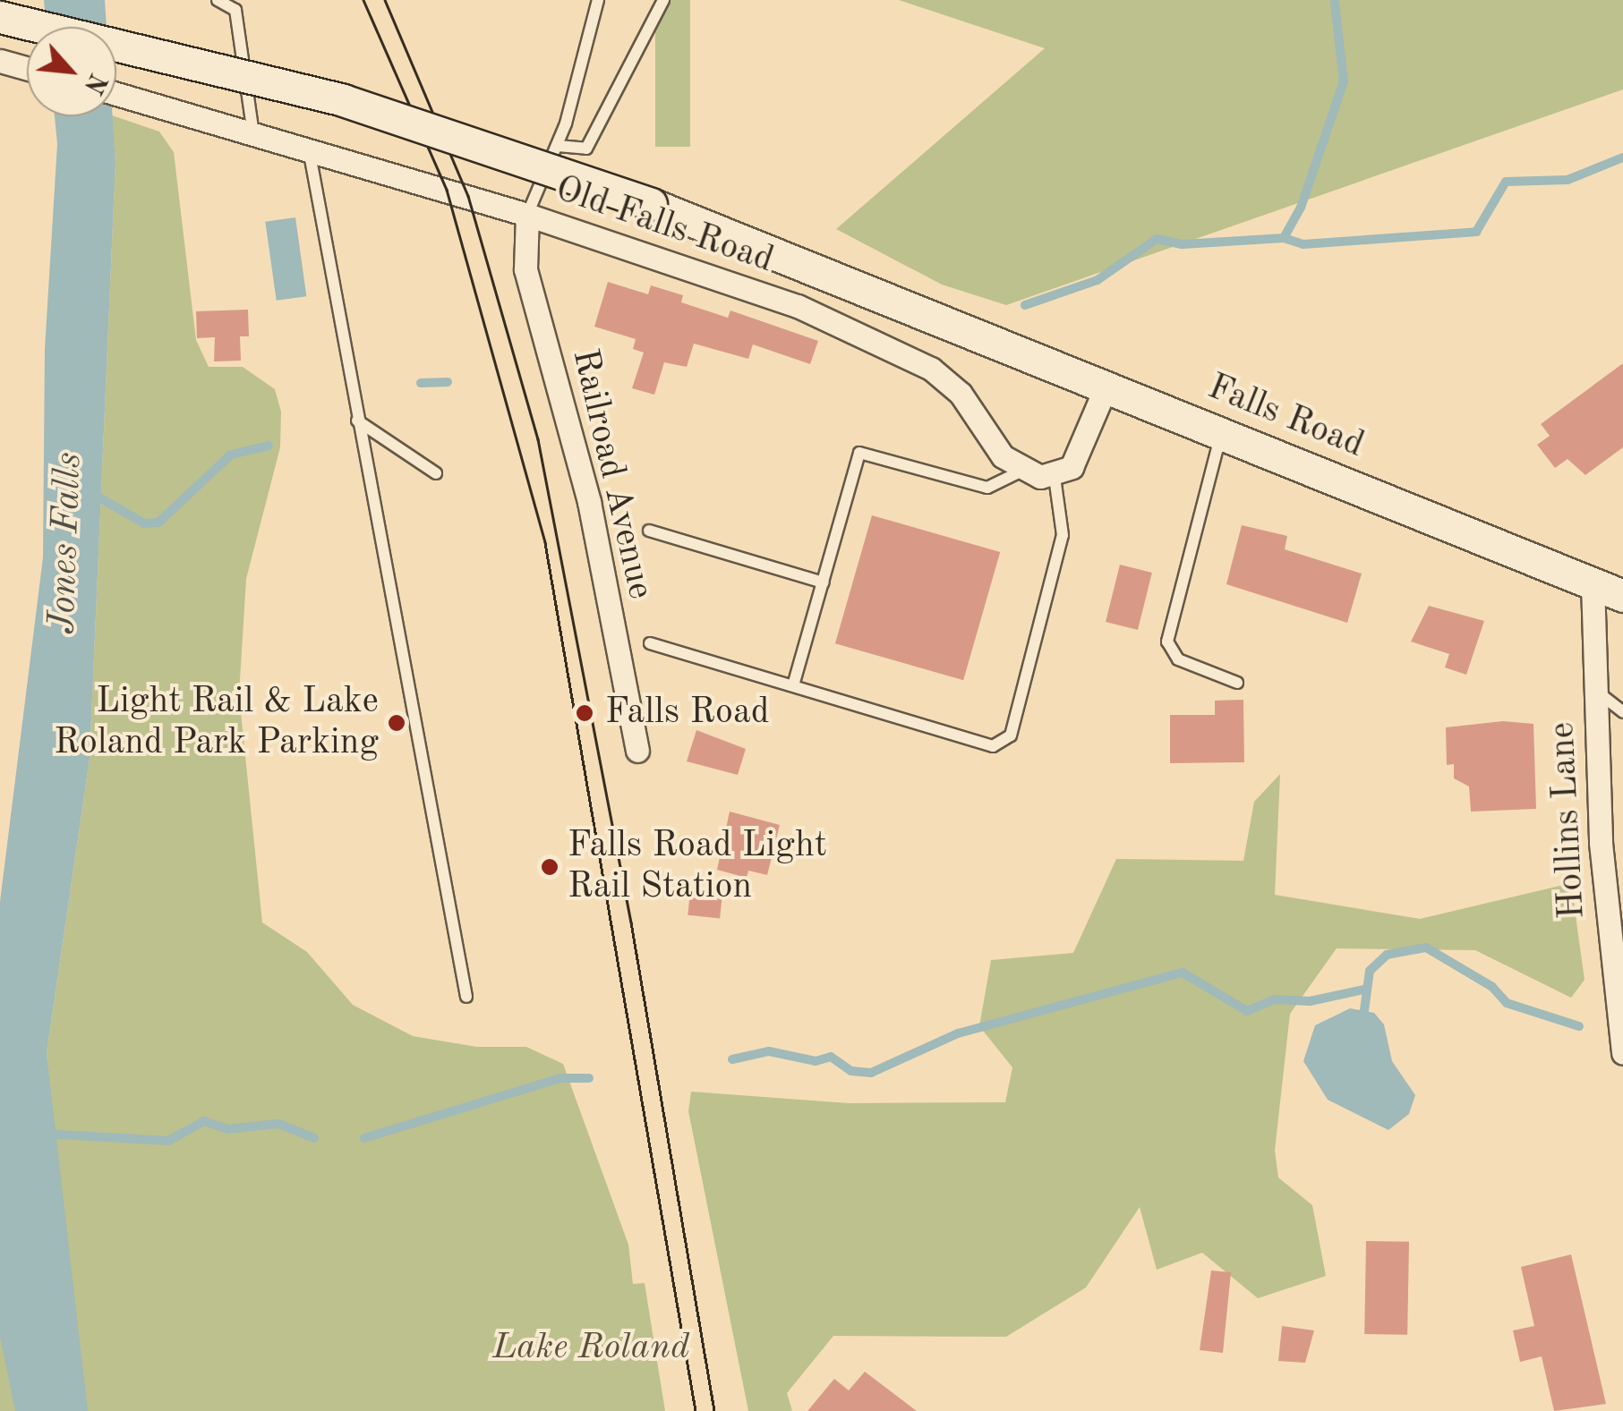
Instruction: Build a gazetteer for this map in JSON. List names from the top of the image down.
{
  "streets": {
    "main road": ["Falls Road"],
    "street": ["Old Falls Road", "Railroad Avenue", "Hollins Lane"]
  },
  "crossings": [
    ["Old Falls Road", "Railroad Avenue"],
    ["Falls Road", "Hollins Lane"]
  ],
  "water": ["Jones Falls"],
  "parks": ["Lake Roland"],
  "places": ["Falls Road", "Light Rail & Lake Roland Park Parking", "Falls Road Light Rail Station"],
  "north": "bottom right"
}
